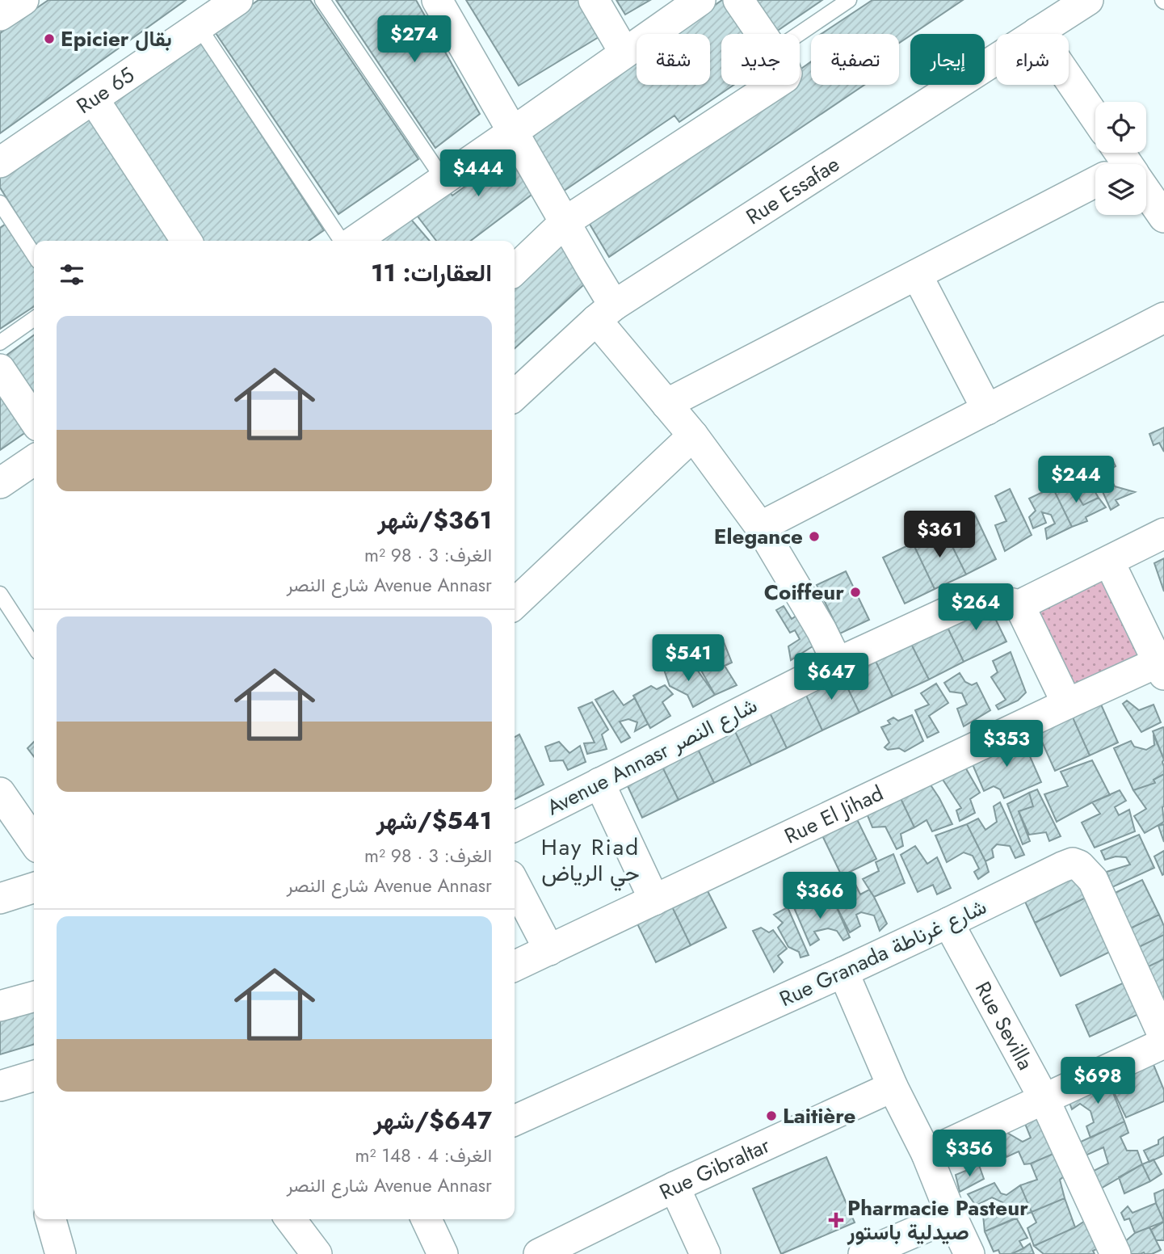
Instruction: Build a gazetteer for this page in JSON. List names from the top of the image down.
{
  "streets": {
    "street": [
      "Rue 65",
      "Rue Essafae",
      "Avenue Annasr شارع النصر",
      "Rue El Jihad",
      "Rue Granada شارع غرناطة",
      "Rue Sevilla",
      "Rue Gibraltar"
    ]
  },
  "crossings": [
    ["Rue Granada شارع غرناطة", "Rue Sevilla"]
  ],
  "districts": ["Hay Riad حي الرياض"],
  "places": {
    "other": [
      "Epicier بقال",
      "Elegance",
      "Coiffeur",
      "Laitière"
    ],
    "health": ["Pharmacie Pasteur صيدلية باستور"]
  },
  "page": {
    "price": [
      "$274",
      "$444",
      "$244",
      "$361",
      "$264",
      "$541",
      "$647",
      "$353",
      "$366",
      "$698",
      "$356"
    ],
    "chip": [
      "شراء",
      "إيجار",
      "تصفية",
      "جديد",
      "شقة"
    ],
    "heading": "العقارات: 11",
    "list": [
      {
        "name": "$361/شهر",
        "note": "الغرف: 3 · 98 m² · Avenue Annasr شارع النصر"
      },
      {
        "name": "$541/شهر",
        "note": "الغرف: 3 · 98 m² · Avenue Annasr شارع النصر"
      },
      {
        "name": "$647/شهر",
        "note": "الغرف: 4 · 148 m² · Avenue Annasr شارع النصر"
      }
    ]
  }
}
